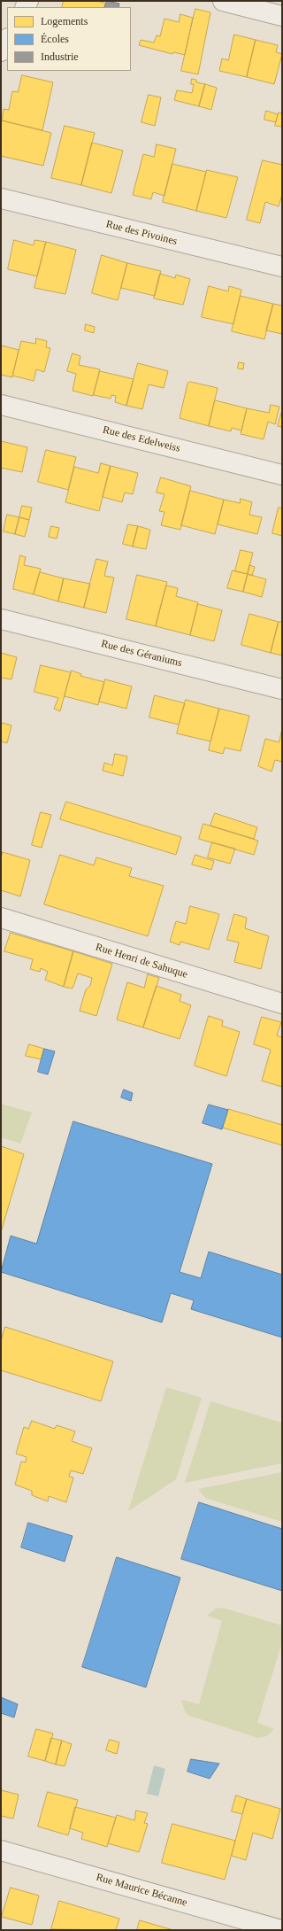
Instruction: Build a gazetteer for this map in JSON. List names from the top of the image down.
{
  "streets": {
    "street": [
      "Rue des Pivoines",
      "Rue des Edelweiss",
      "Rue des Géraniums",
      "Rue Henri de Sahuque",
      "Rue Maurice Bécanne"
    ]
  },
  "legend": ["Logements", "Écoles", "Industrie"]
}
